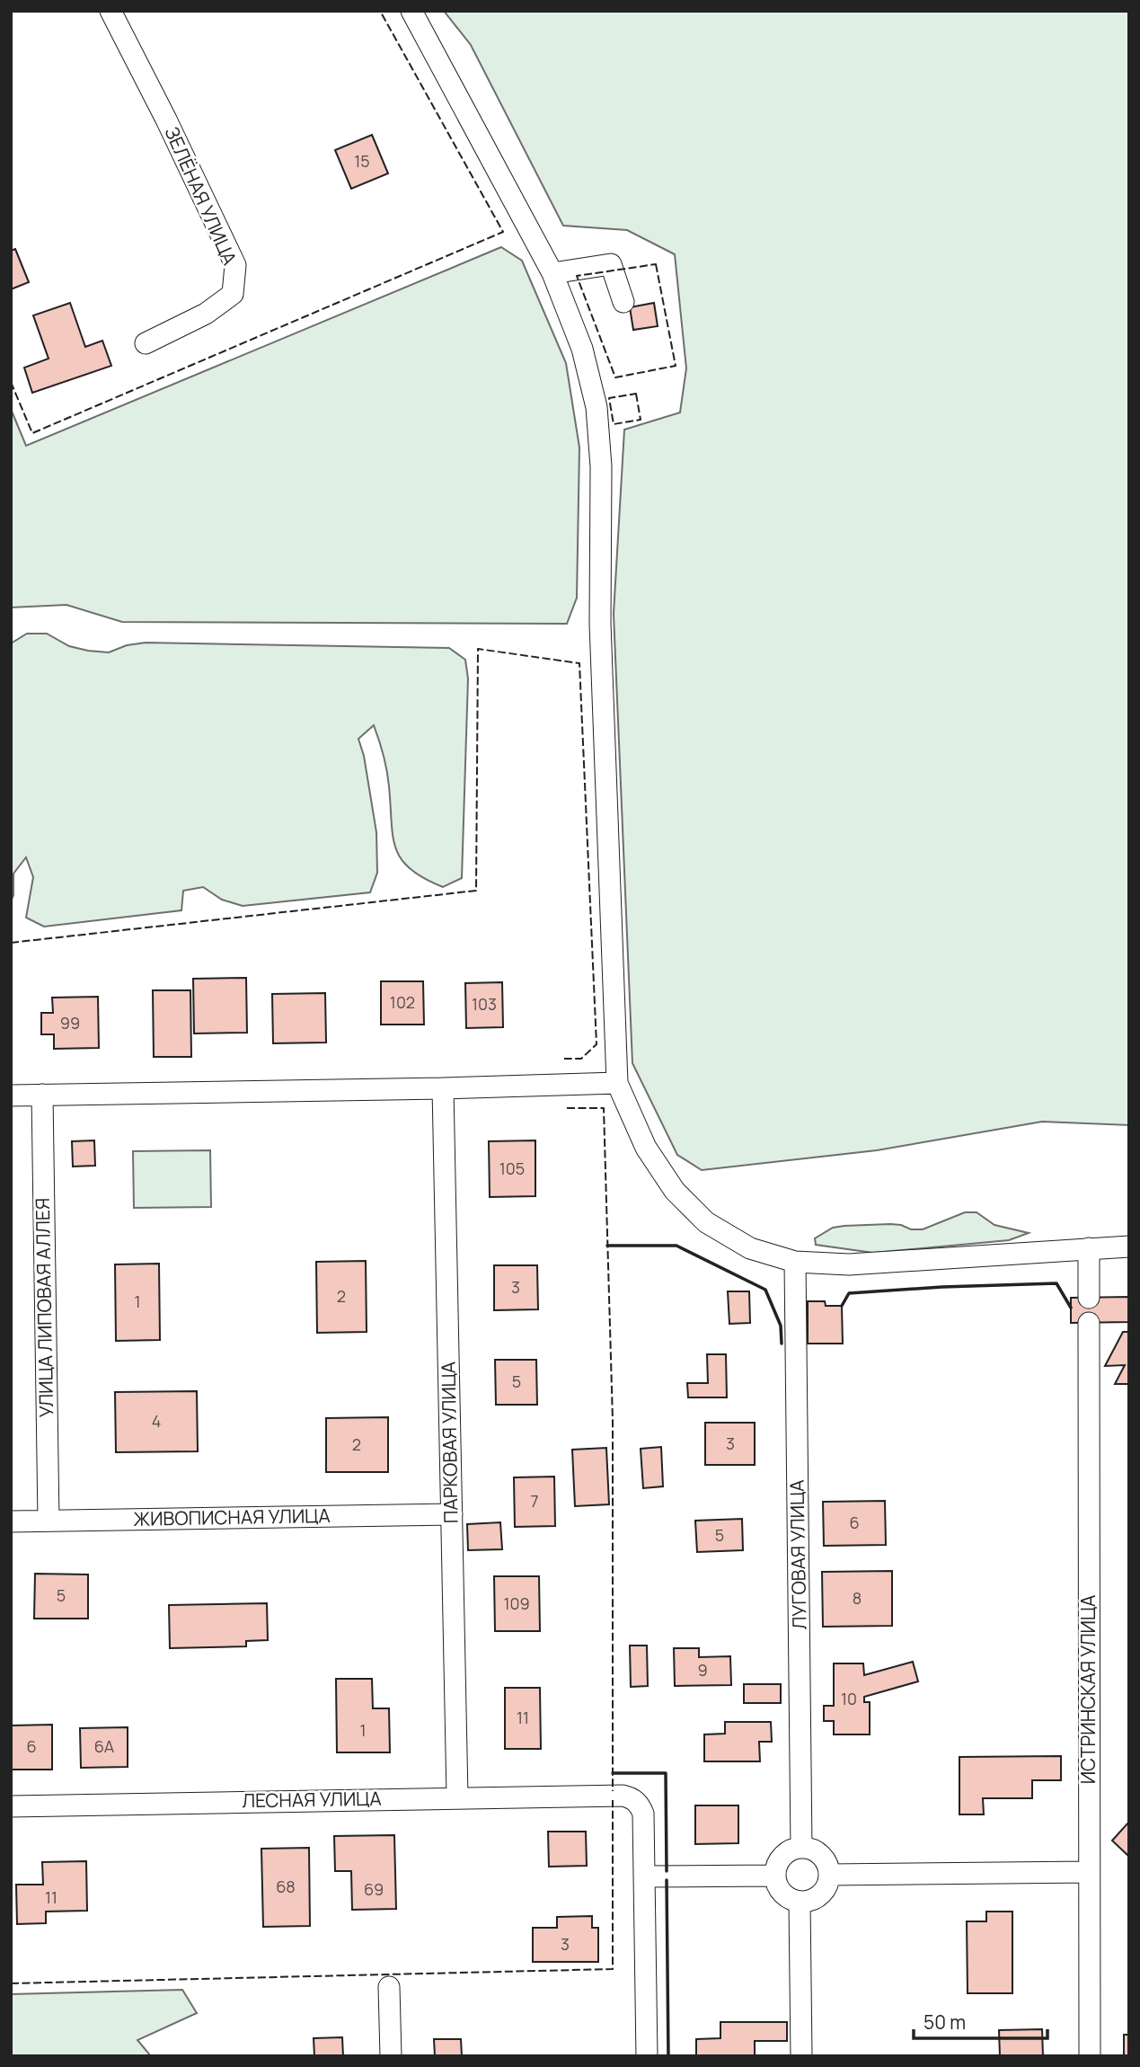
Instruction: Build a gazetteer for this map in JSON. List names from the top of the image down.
{
  "streets": {
    "street": [
      "ЗЕЛЁНАЯ УЛИЦА",
      "УЛИЦА ЛИПОВАЯ АЛЛЕЯ",
      "ПАРКОВАЯ УЛИЦА",
      "ЖИВОПИСНАЯ УЛИЦА",
      "ЛУГОВАЯ УЛИЦА",
      "ИСТРИНСКАЯ УЛИЦА",
      "ЛЕСНАЯ УЛИЦА"
    ]
  },
  "crossings": [
    ["УЛИЦА ЛИПОВАЯ АЛЛЕЯ", "ЖИВОПИСНАЯ УЛИЦА"],
    ["ПАРКОВАЯ УЛИЦА", "ЖИВОПИСНАЯ УЛИЦА"],
    ["ПАРКОВАЯ УЛИЦА", "ЛЕСНАЯ УЛИЦА"]
  ],
  "house_numbers": [
    "15",
    "102",
    "103",
    "99",
    "105",
    "3",
    "2",
    "1",
    "5",
    "4",
    "3",
    "2",
    "7",
    "6",
    "5",
    "5",
    "8",
    "109",
    "9",
    "10",
    "11",
    "1",
    "6",
    "6А",
    "68",
    "69",
    "11",
    "3"
  ],
  "scale_bar": "50 m"
}
